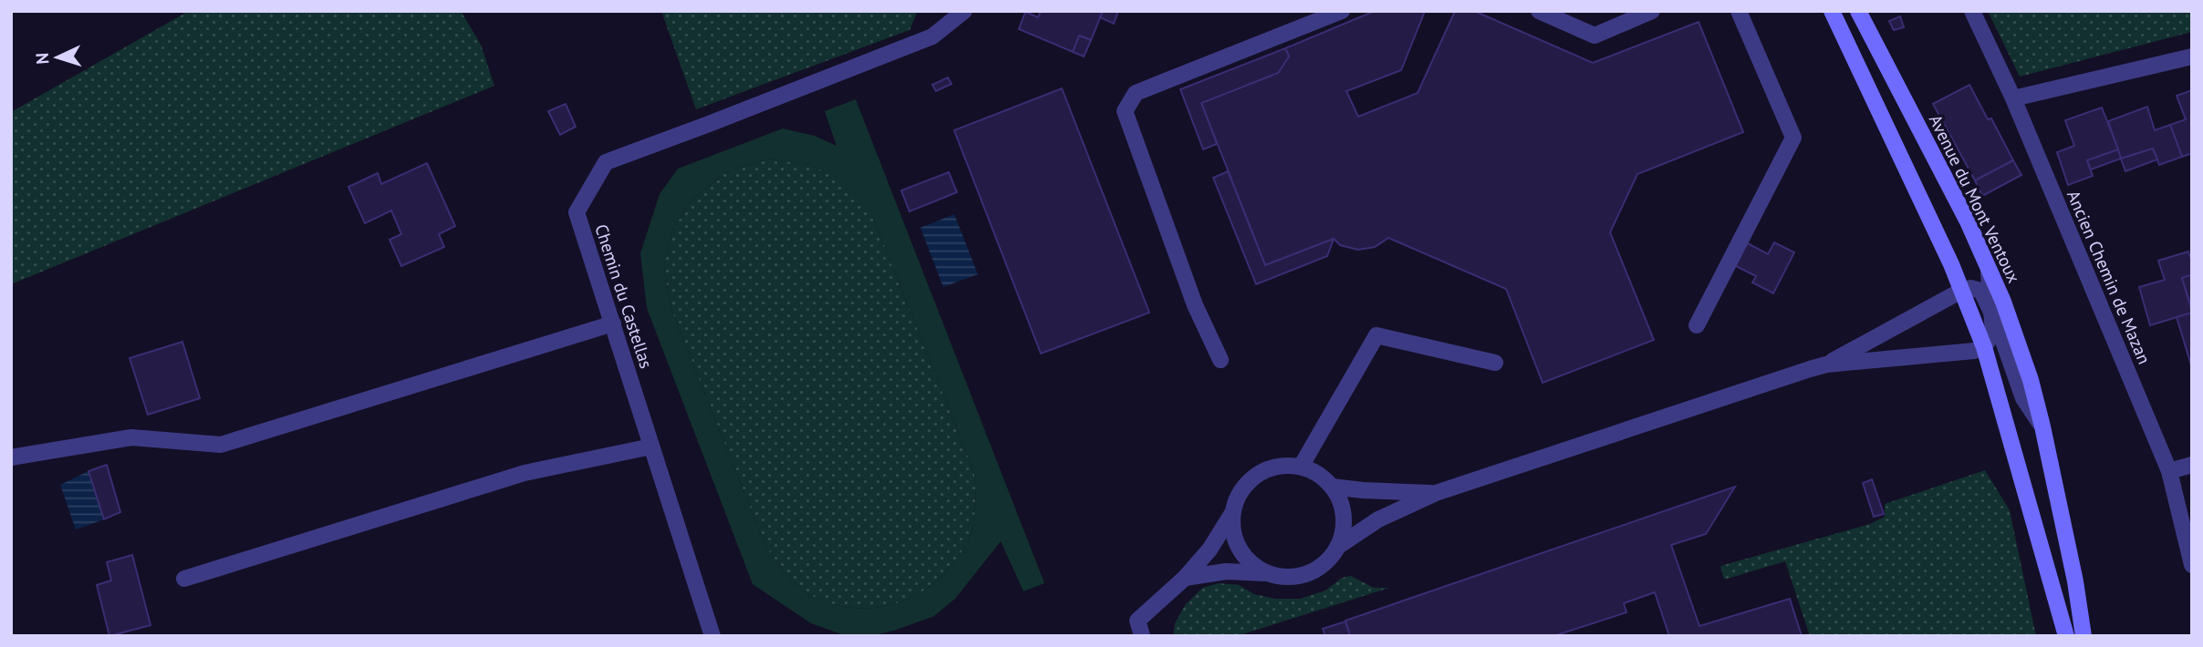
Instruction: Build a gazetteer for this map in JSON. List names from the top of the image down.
{
  "streets": {
    "main road": ["Avenue du Mont Ventoux"],
    "street": ["Ancien Chemin de Mazan", "Chemin du Castellas"]
  },
  "north": "left"
}
